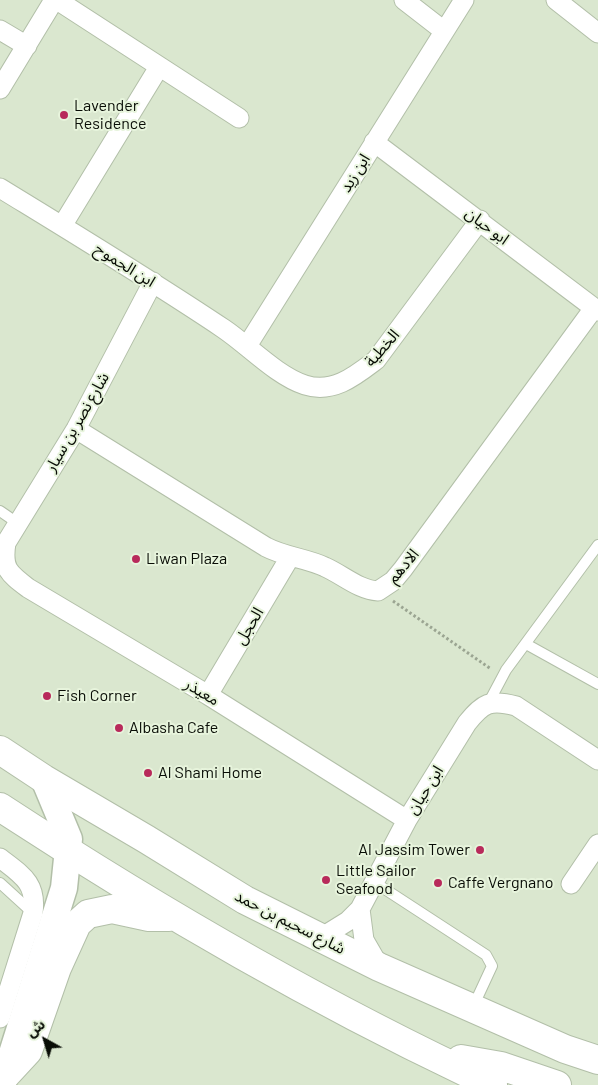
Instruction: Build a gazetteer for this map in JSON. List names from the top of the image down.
{
  "streets": {
    "highway": ["شارع سحيم بن حمد"],
    "street": [
      "ابن زيد",
      "ابو حيان",
      "ابن الجموح",
      "الخطية",
      "شارع نصر بن سيار",
      "الادهم",
      "الحجل",
      "معيذر",
      "ابن حيان"
    ]
  },
  "crossings": [
    ["ابن زيد", "ابو حيان"],
    ["ابن زيد", "ابن الجموح"],
    ["ابن زيد", "الخطية"],
    ["ابو حيان", "الخطية"],
    ["ابو حيان", "الادهم"],
    ["ابن الجموح", "الخطية"],
    ["ابن الجموح", "شارع نصر بن سيار"],
    ["شارع نصر بن سيار", "الادهم"],
    ["شارع نصر بن سيار", "معيذر"],
    ["الادهم", "الحجل"],
    ["الحجل", "معيذر"],
    ["معيذر", "ابن حيان"],
    ["ابن حيان", "شارع سحيم بن حمد"]
  ],
  "places": [
    "Lavender Residence",
    "Liwan Plaza",
    "Fish Corner",
    "Albasha Cafe",
    "Al Shami Home",
    "Al Jassim Tower",
    "Little Sailor Seafood",
    "Caffe Vergnano"
  ],
  "north": "top left"
}
